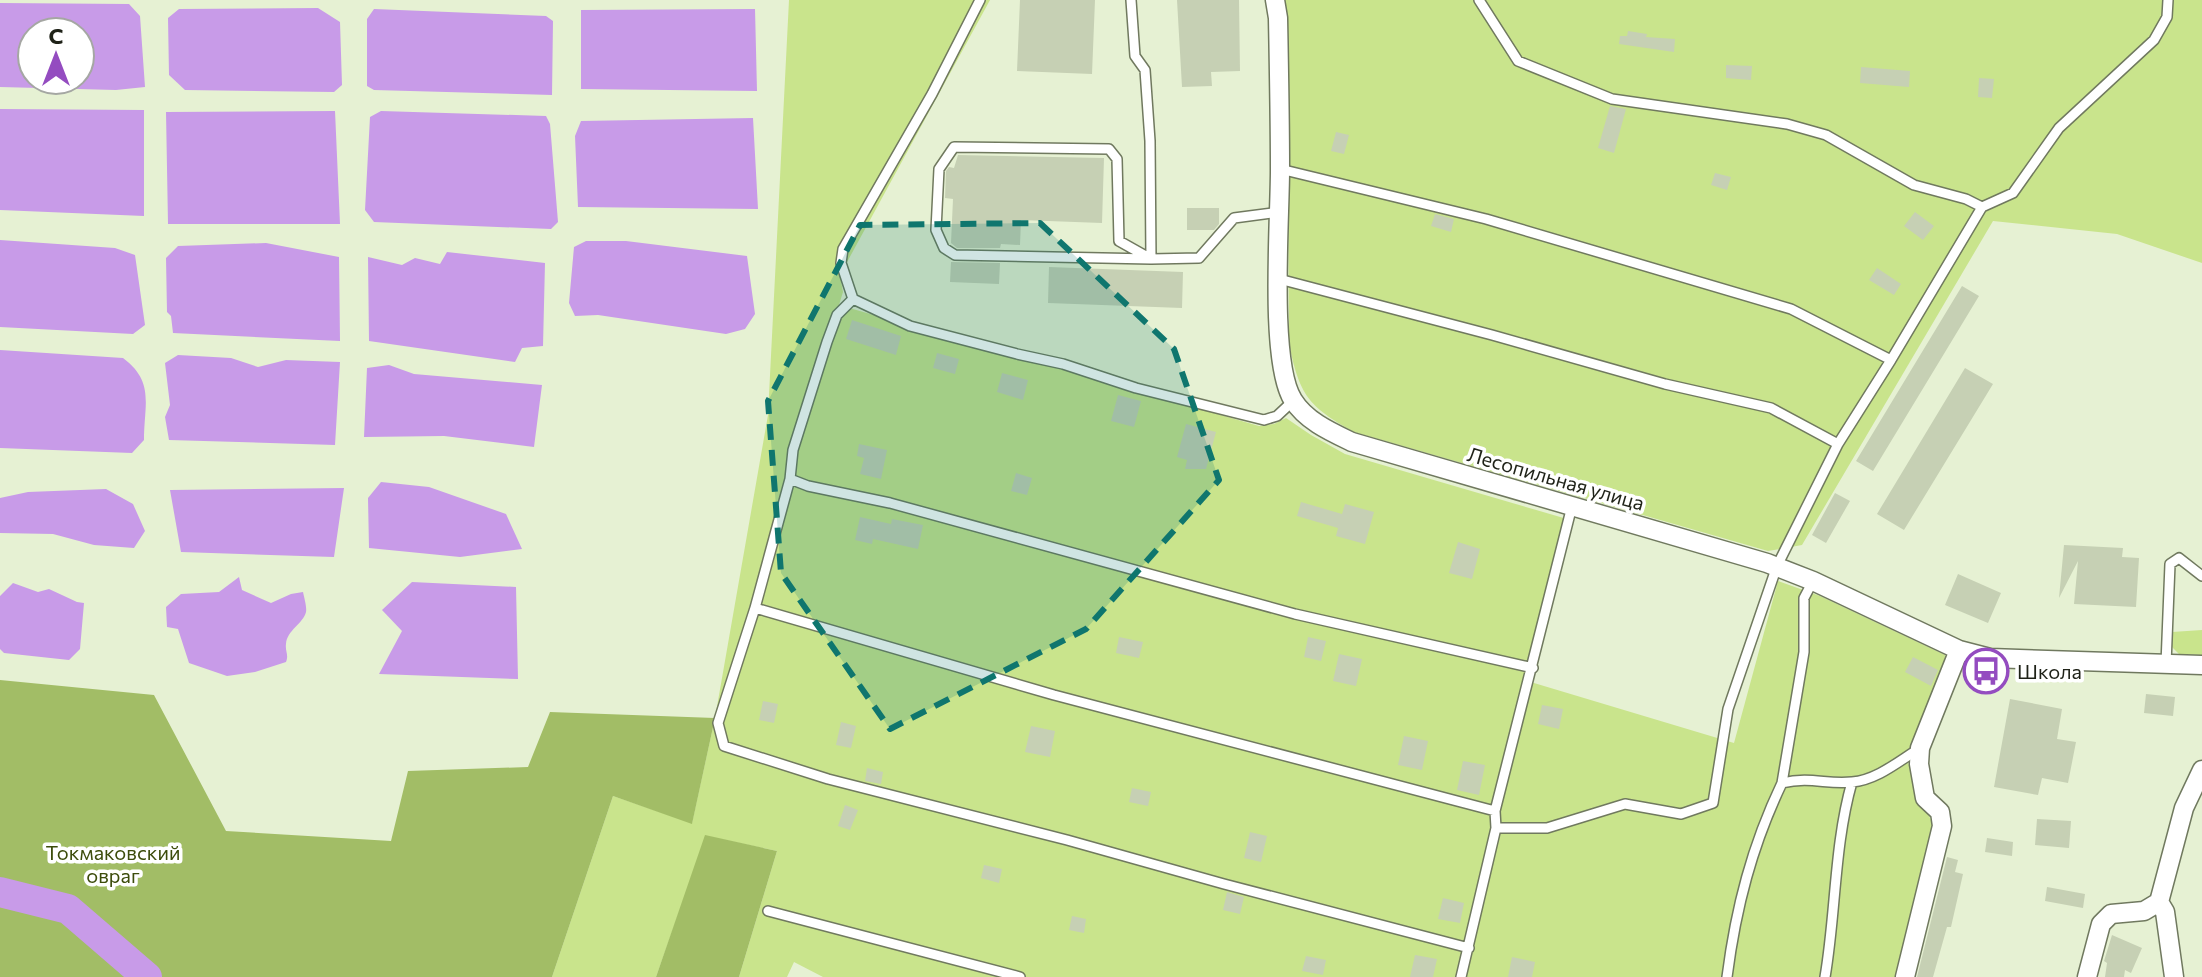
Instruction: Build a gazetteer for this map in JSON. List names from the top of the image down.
{
  "streets": {
    "street": ["Лесопильная улица"]
  },
  "parks": ["Токмаковский овраг"],
  "places": {
    "bus stop": ["Школа"]
  },
  "north": "top"
}
